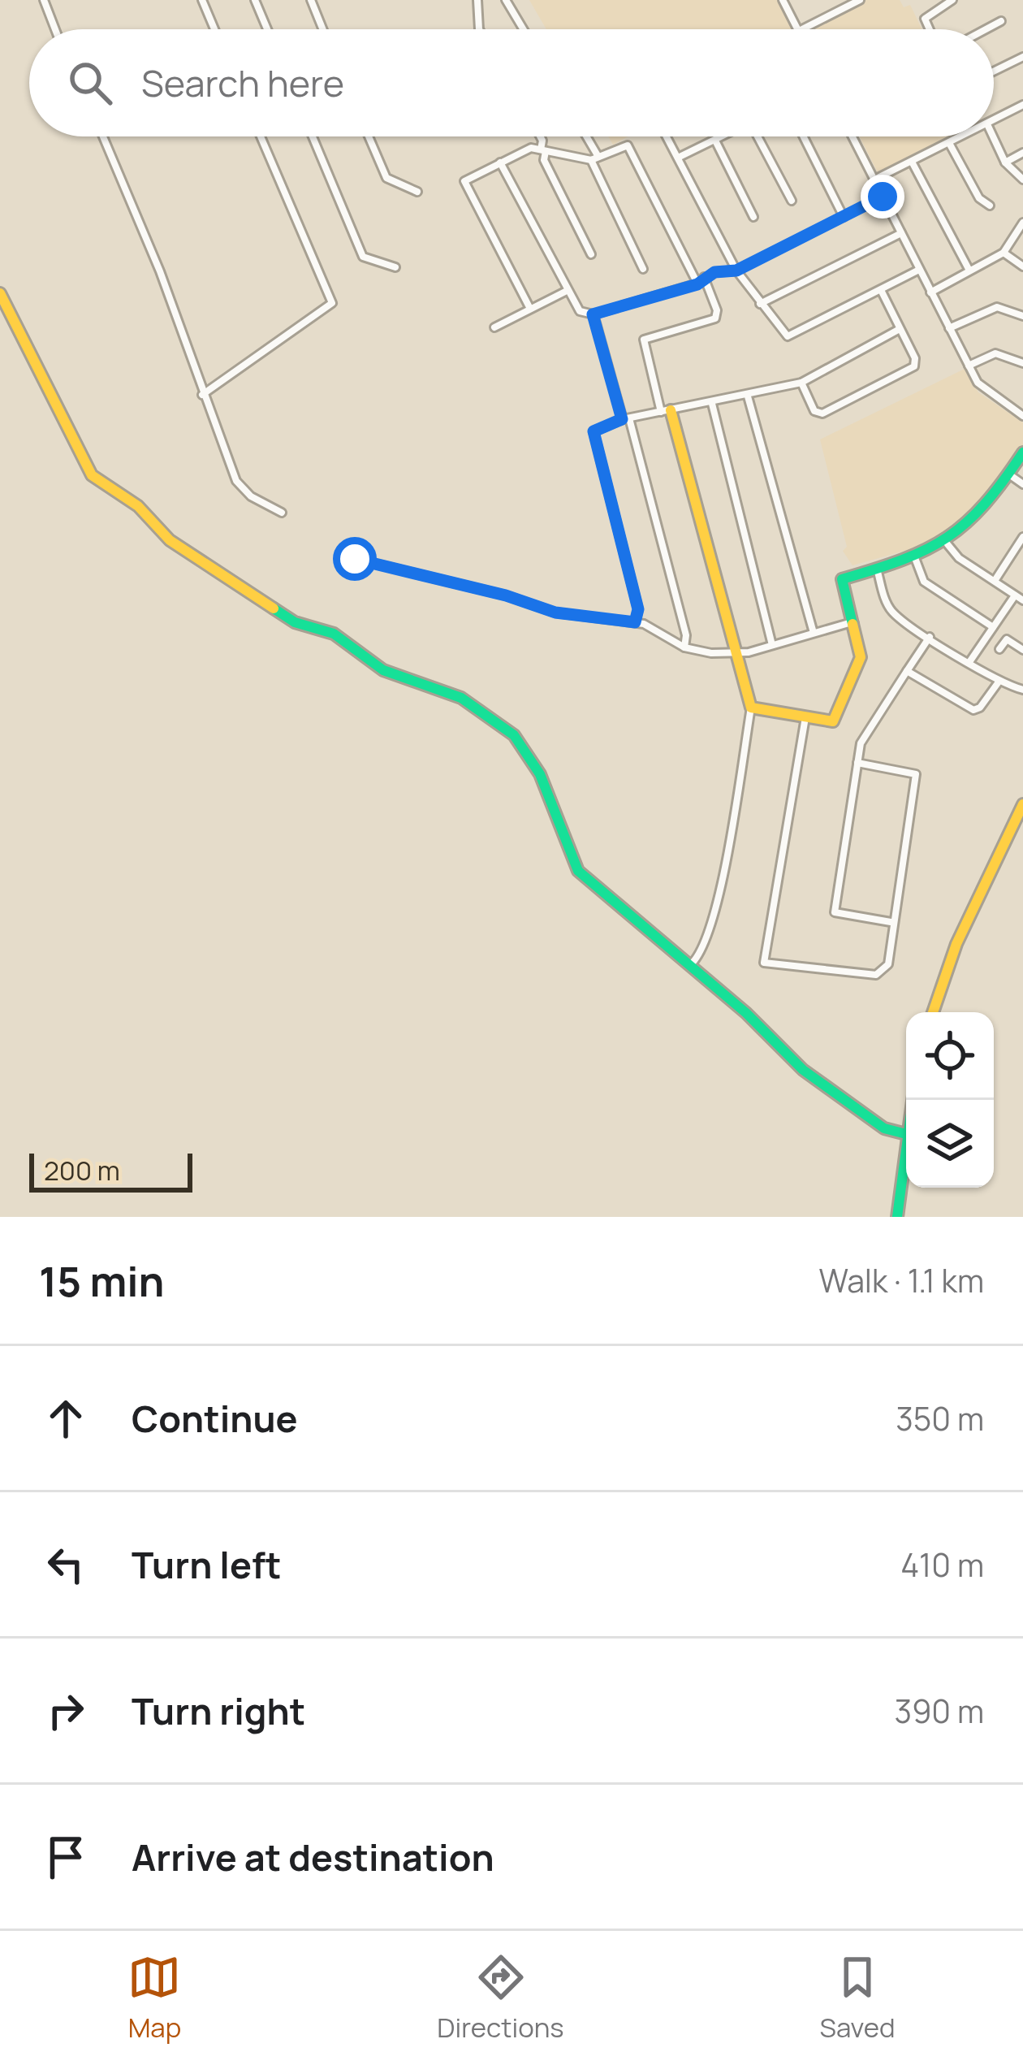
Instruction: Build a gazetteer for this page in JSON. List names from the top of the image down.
{
  "scale_bar": "200 m",
  "page": {
    "search": "Search here",
    "scale": "200 m",
    "heading": ["15 min", "Walk · 1.1 km"],
    "list": [
      ["Continue", "350 m"],
      ["Turn left", "410 m"],
      ["Turn right", "390 m"],
      "Arrive at destination"
    ],
    "nav": ["Map", "Directions", "Saved"]
  }
}
